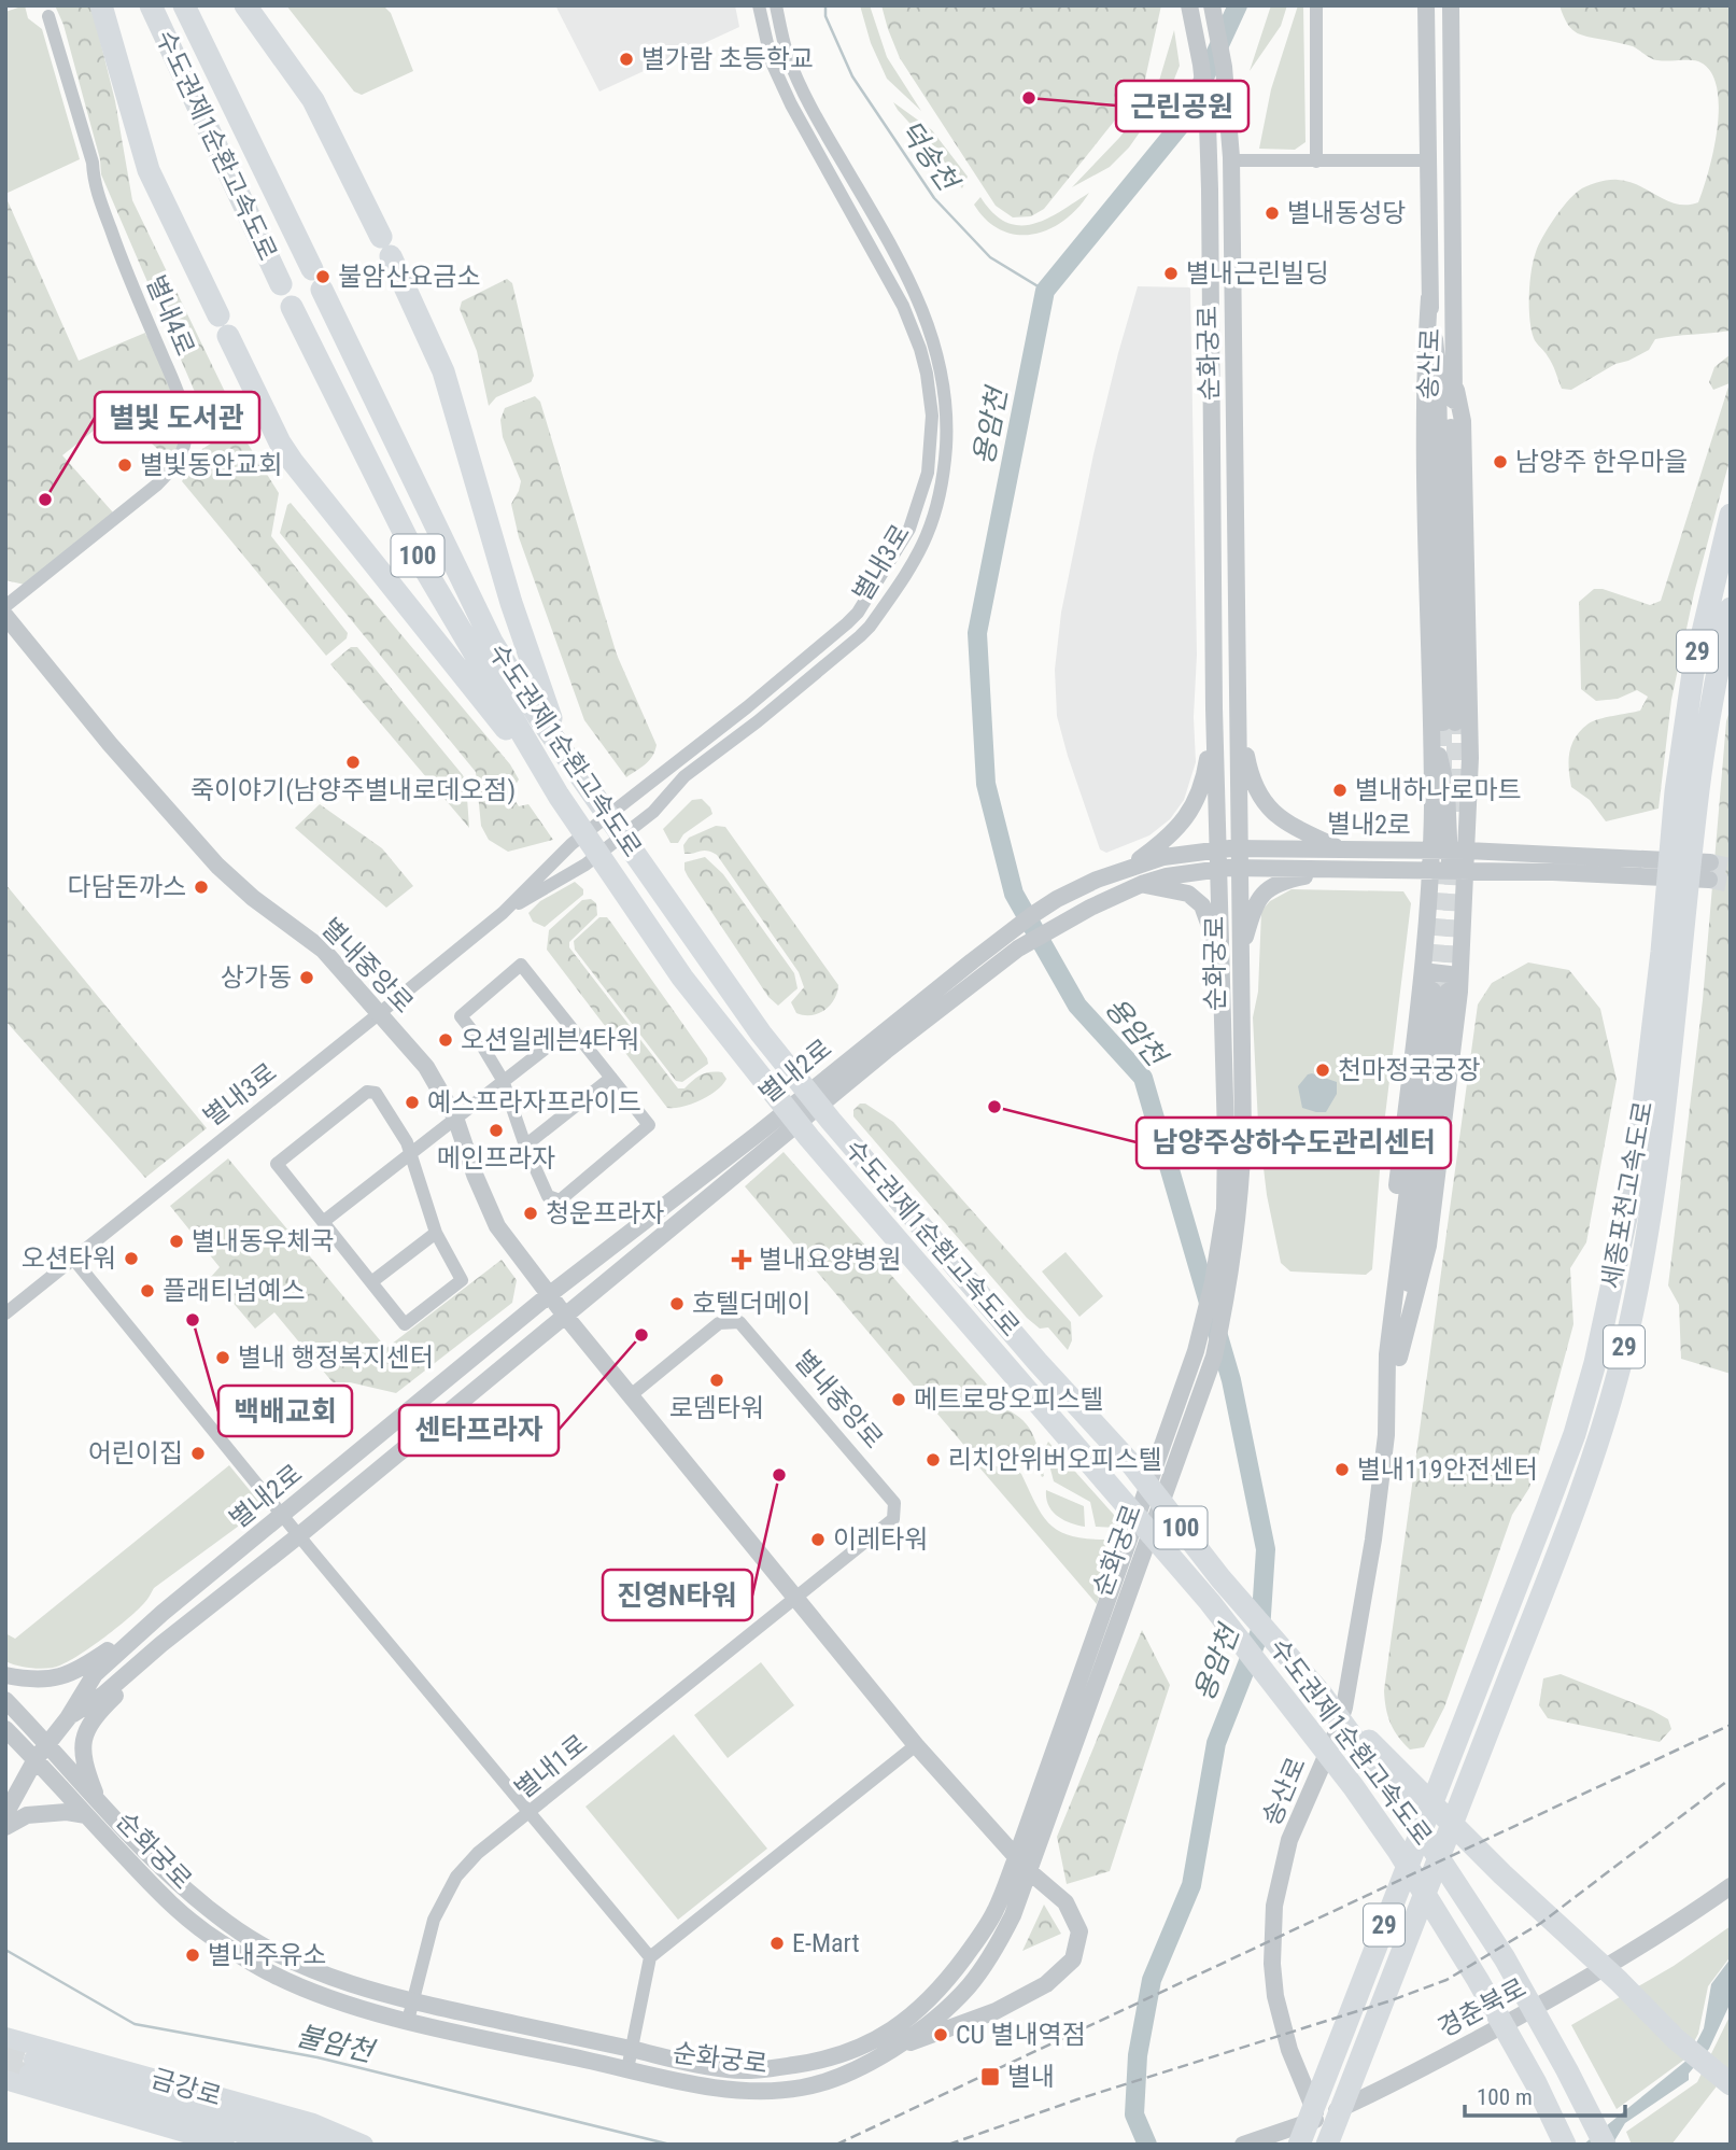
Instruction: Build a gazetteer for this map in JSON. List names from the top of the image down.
{
  "streets": {
    "highway": [
      "수도권제1순환고속도로",
      "100",
      "29",
      "세종포천고속도로"
    ],
    "main road": ["금강로"],
    "street": [
      "별내4로",
      "순화궁로",
      "송산로",
      "별내3로",
      "별내2로",
      "별내중앙로",
      "별내1로",
      "경춘북로"
    ]
  },
  "crossings": [
    ["순화궁로", "별내2로"],
    ["순화궁로", "별내중앙로"],
    ["순화궁로", "별내1로"],
    ["송산로", "경춘북로"],
    ["별내3로", "별내중앙로"],
    ["별내2로", "별내중앙로"],
    ["별내중앙로", "별내1로"]
  ],
  "water": ["덕송천", "용암천", "불암천"],
  "places": {
    "other": [
      "별가람 초등학교",
      "근린공원",
      "별내동성당",
      "별내근린빌딩",
      "불암산요금소",
      "남양주 한우마을",
      "별빛동안교회",
      "별빛 도서관",
      "죽이야기(남양주별내로데오점)",
      "별내하나로마트",
      "다담돈까스",
      "상가동",
      "오션일레븐4타워",
      "천마정국궁장",
      "예스프라자프라이드",
      "남양주상하수도관리센터",
      "메인프라자",
      "청운프라자",
      "별내동우체국",
      "오션타워",
      "플래티넘예스",
      "호텔더메이",
      "백배교회",
      "센타프라자",
      "별내 행정복지센터",
      "로뎀타워",
      "메트로망오피스텔",
      "어린이집",
      "리치안위버오피스텔",
      "별내119안전센터",
      "진영N타워",
      "이레타워",
      "E-Mart",
      "별내주유소",
      "CU 별내역점"
    ],
    "health": ["별내요양병원"],
    "transit": ["별내"]
  },
  "scale_bar": "100 m"
}
